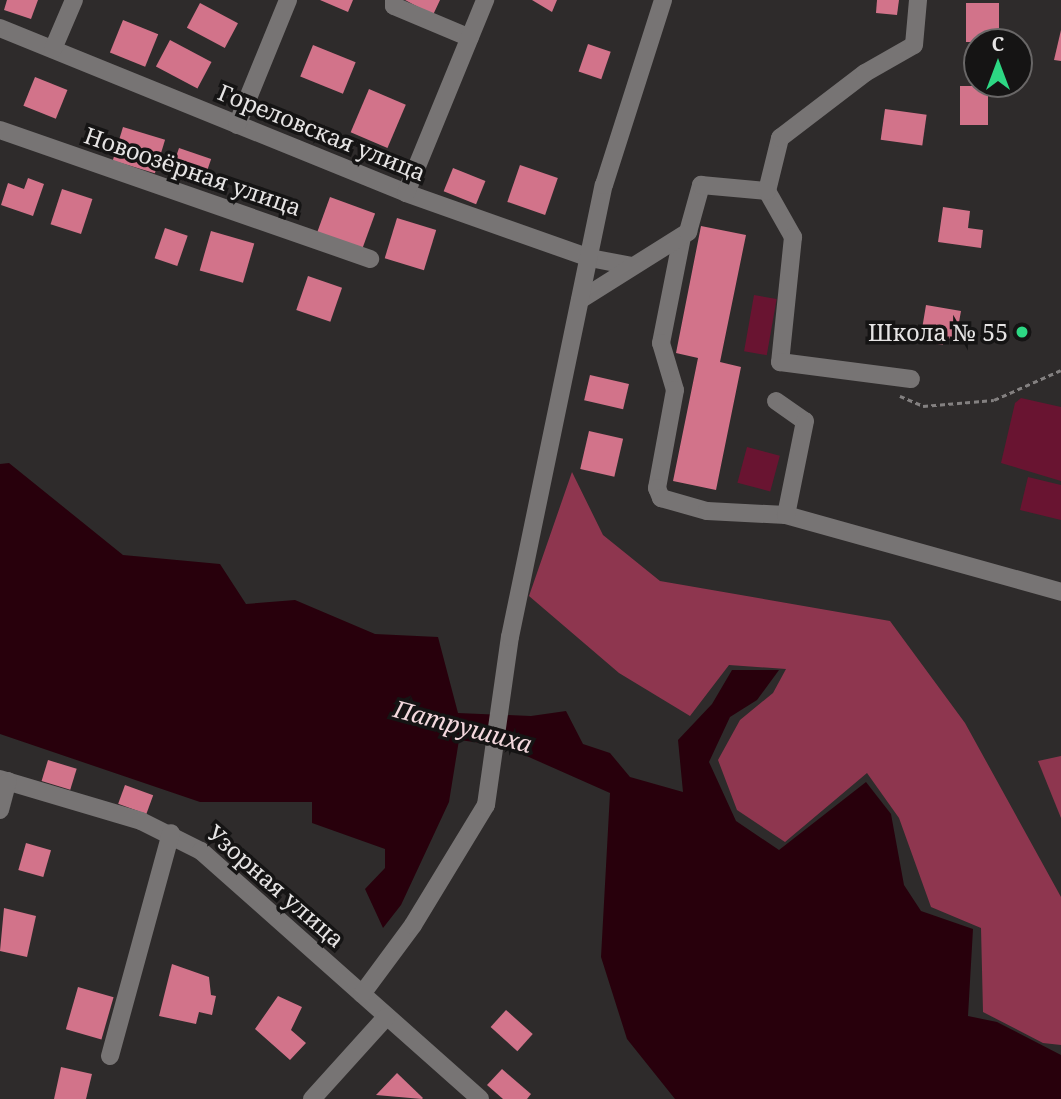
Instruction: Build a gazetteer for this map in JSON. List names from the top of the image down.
{
  "streets": {
    "street": ["Гореловская улица", "Новоозёрная улица", "Узорная улица"]
  },
  "water": ["Патрушиха"],
  "places": ["Школа № 55"],
  "north": "top"
}
